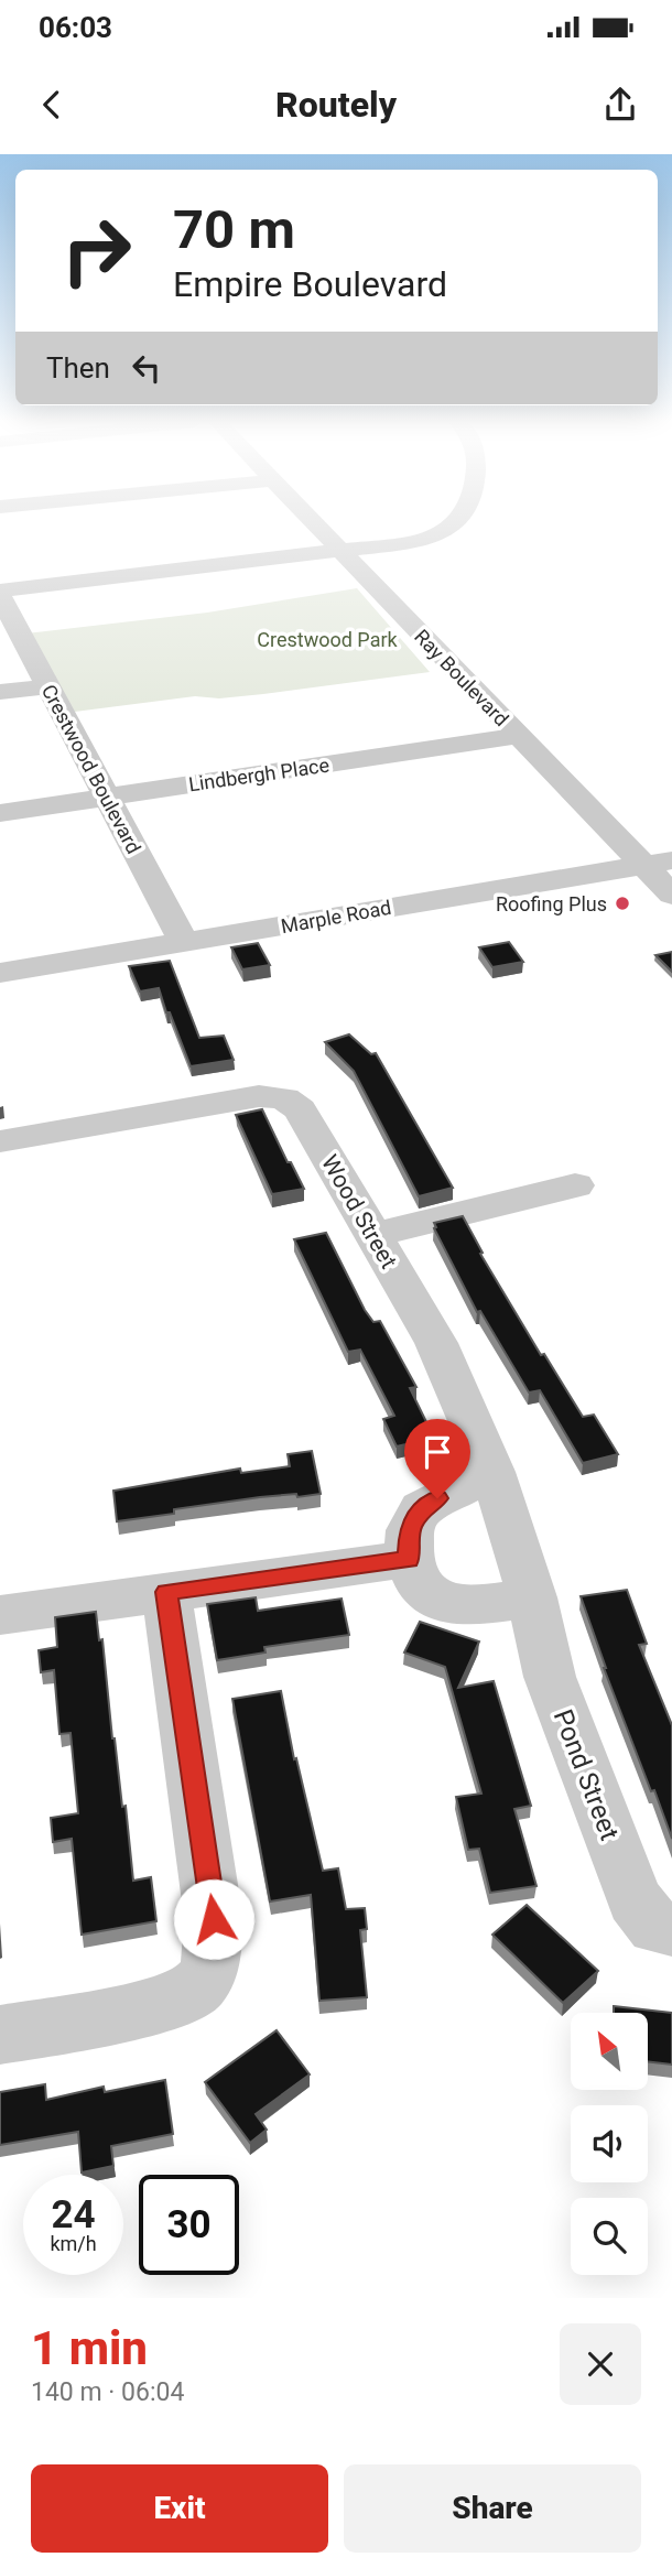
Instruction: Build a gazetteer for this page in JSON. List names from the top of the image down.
{
  "streets": {
    "street": [
      "Ray Boulevard",
      "Crestwood Boulevard",
      "Lindbergh Place",
      "Marple Road",
      "Wood Street",
      "Pond Street"
    ]
  },
  "crossings": [
    ["Ray Boulevard", "Lindbergh Place"],
    ["Ray Boulevard", "Marple Road"],
    ["Crestwood Boulevard", "Lindbergh Place"],
    ["Crestwood Boulevard", "Marple Road"],
    ["Wood Street", "Pond Street"]
  ],
  "parks": ["Crestwood Park"],
  "places": ["Roofing Plus"],
  "north": "top left",
  "page": {
    "status": "06:03",
    "header": "Routely",
    "turn": ["70 m", "Empire Boulevard"],
    "then": "Then",
    "speed": "24 km/h",
    "limit": "30",
    "heading": ["1 min", "140 m · 06:04"],
    "buttons": ["Exit", "Share"]
  }
}
